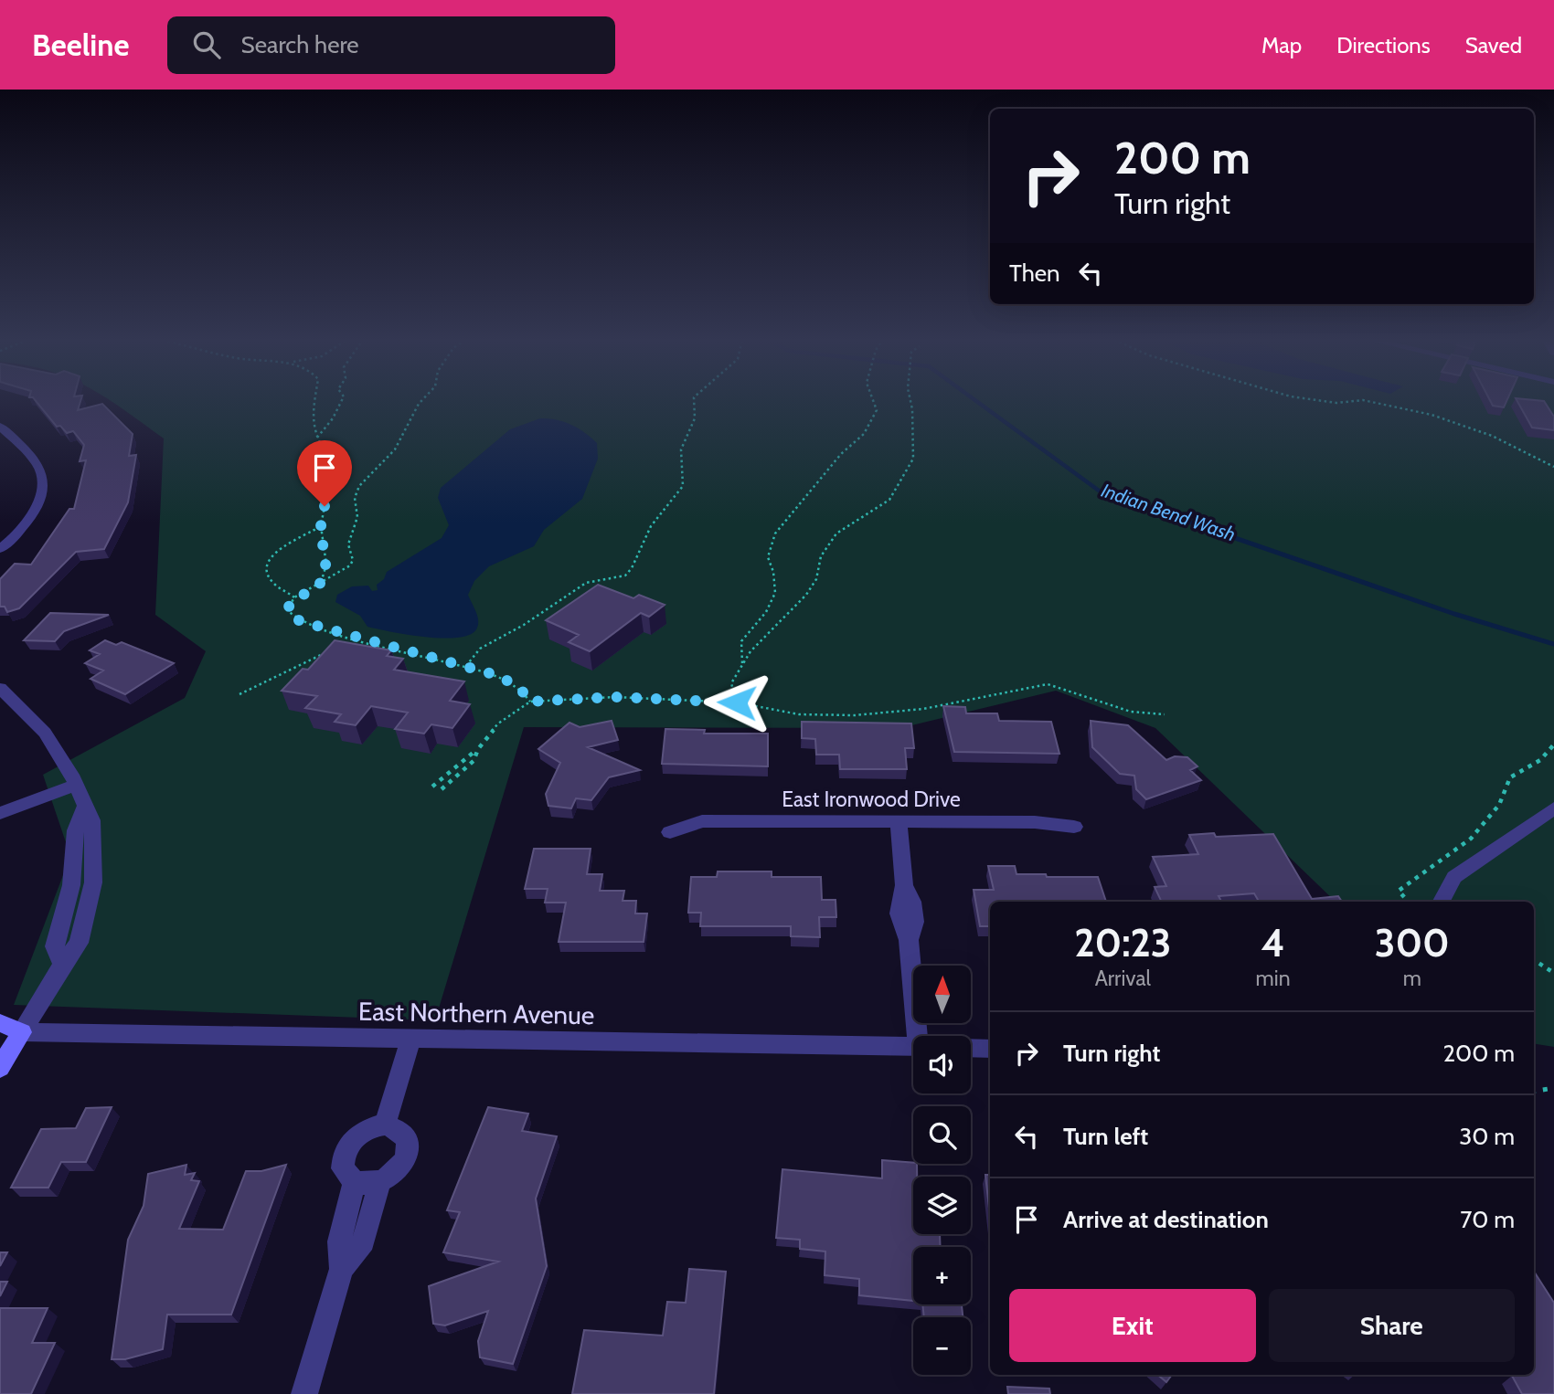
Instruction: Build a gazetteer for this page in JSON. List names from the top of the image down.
{
  "streets": {
    "street": ["East Ironwood Drive", "East Northern Avenue"]
  },
  "water": ["Indian Bend Wash"],
  "north": "top",
  "page": {
    "header": "Beeline",
    "search": "Search here",
    "nav": ["Map", "Directions", "Saved"],
    "turn": ["200 m", "Turn right"],
    "then": "Then",
    "eta": [
      "20:23",
      "Arrival",
      "4",
      "min",
      "300",
      "m"
    ],
    "map_buttons": ["+", "−"],
    "list": [
      {
        "name": "Turn right",
        "value": "200 m"
      },
      {
        "name": "Turn left",
        "value": "30 m"
      },
      {
        "name": "Arrive at destination",
        "value": "70 m"
      }
    ],
    "buttons": ["Exit", "Share"]
  }
}
